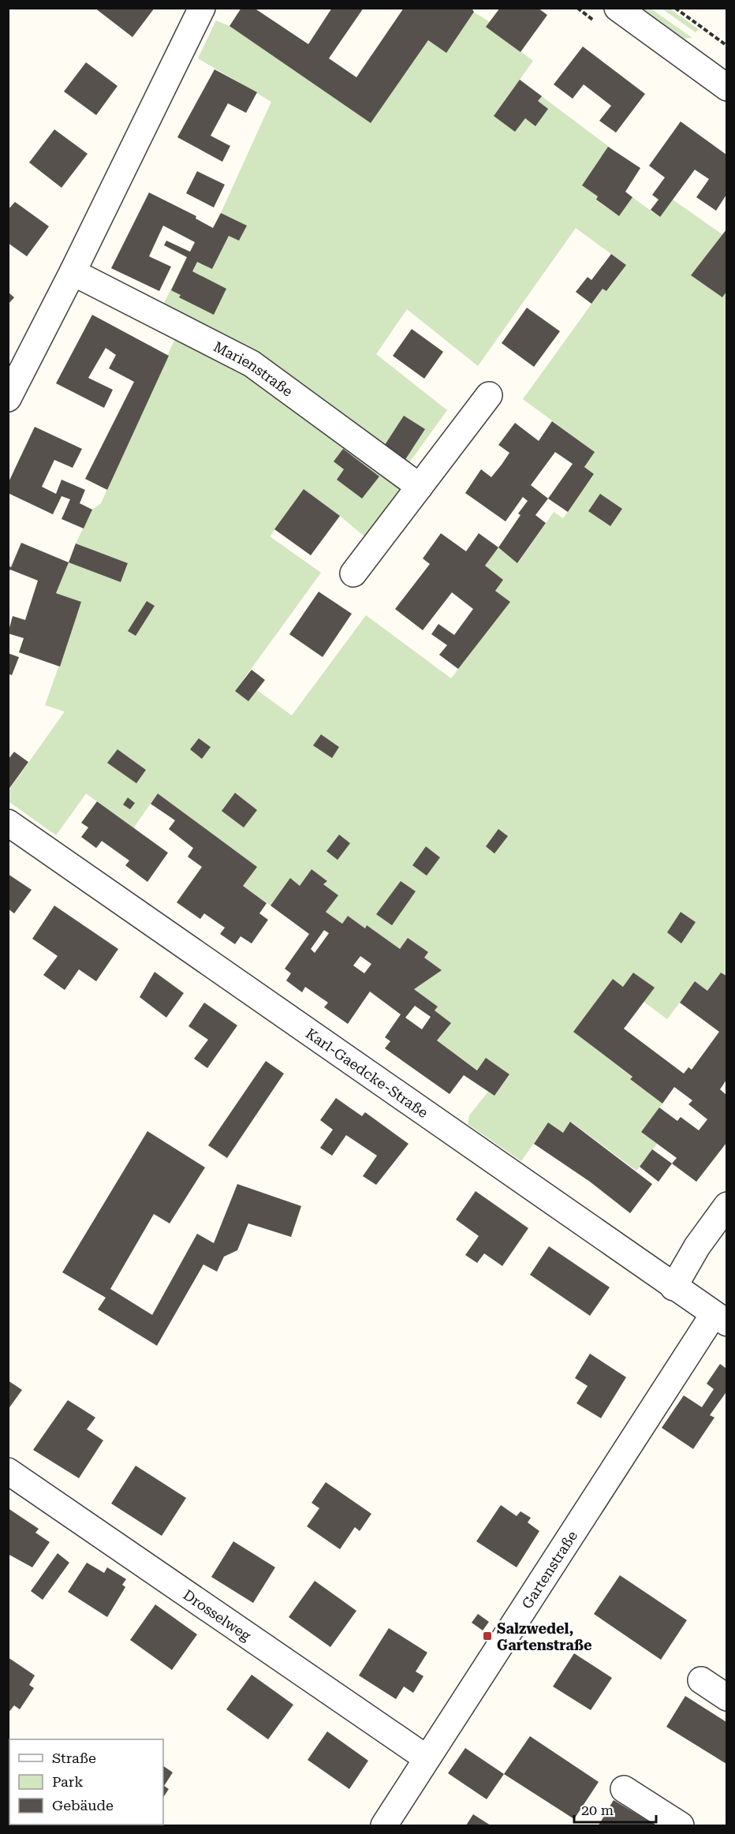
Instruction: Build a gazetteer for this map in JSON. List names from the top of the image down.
{
  "streets": {
    "street": [
      "Marienstraße",
      "Karl-Gaedcke-Straße",
      "Gartenstraße",
      "Drosselweg"
    ]
  },
  "crossings": [
    ["Karl-Gaedcke-Straße", "Gartenstraße"],
    ["Gartenstraße", "Drosselweg"]
  ],
  "places": {
    "transit": ["Salzwedel, Gartenstraße"]
  },
  "legend": ["Straße", "Park", "Gebäude"],
  "scale_bar": "20 m"
}
